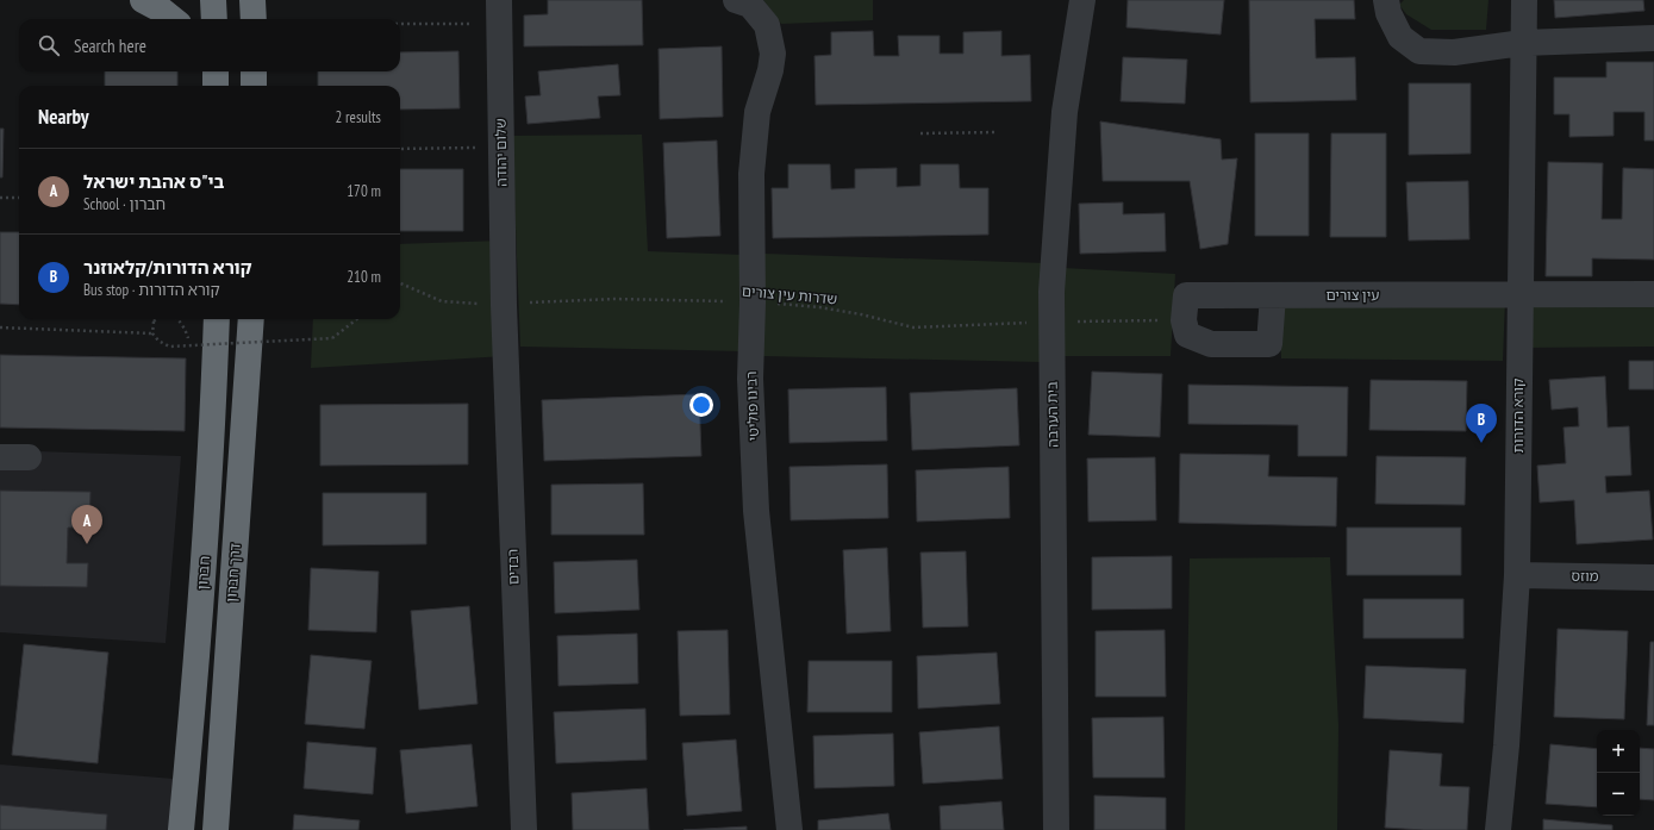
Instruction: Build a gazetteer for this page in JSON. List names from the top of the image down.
{
  "streets": {
    "highway": ["חברון", "דרך חברון"],
    "street": [
      "שלום יהודה",
      "עין צורים",
      "רבינו פוליטי",
      "בית הערבה",
      "קורא הדורות",
      "רבדים",
      "מוזס"
    ],
    "path": ["שדרות עין צורים"]
  },
  "crossings": [
    ["שלום יהודה", "שדרות עין צורים"],
    ["שלום יהודה", "רבדים"],
    ["שדרות עין צורים", "עין צורים"],
    ["שדרות עין צורים", "רבינו פוליטי"],
    ["שדרות עין צורים", "בית הערבה"],
    ["שדרות עין צורים", "רבדים"],
    ["עין צורים", "קורא הדורות"],
    ["קורא הדורות", "מוזס"]
  ],
  "page": {
    "search": "Search here",
    "heading": ["Nearby", "2 results"],
    "list": [
      {
        "mark": "A",
        "name": "בי\"ס אהבת ישראל",
        "note": "School · חברון",
        "value": "170 m"
      },
      {
        "mark": "B",
        "name": "קורא הדורות/קלאוזנר",
        "note": "Bus stop · קורא הדורות",
        "value": "210 m"
      }
    ],
    "pins": ["B", "A"],
    "map_buttons": ["+", "−"]
  }
}
